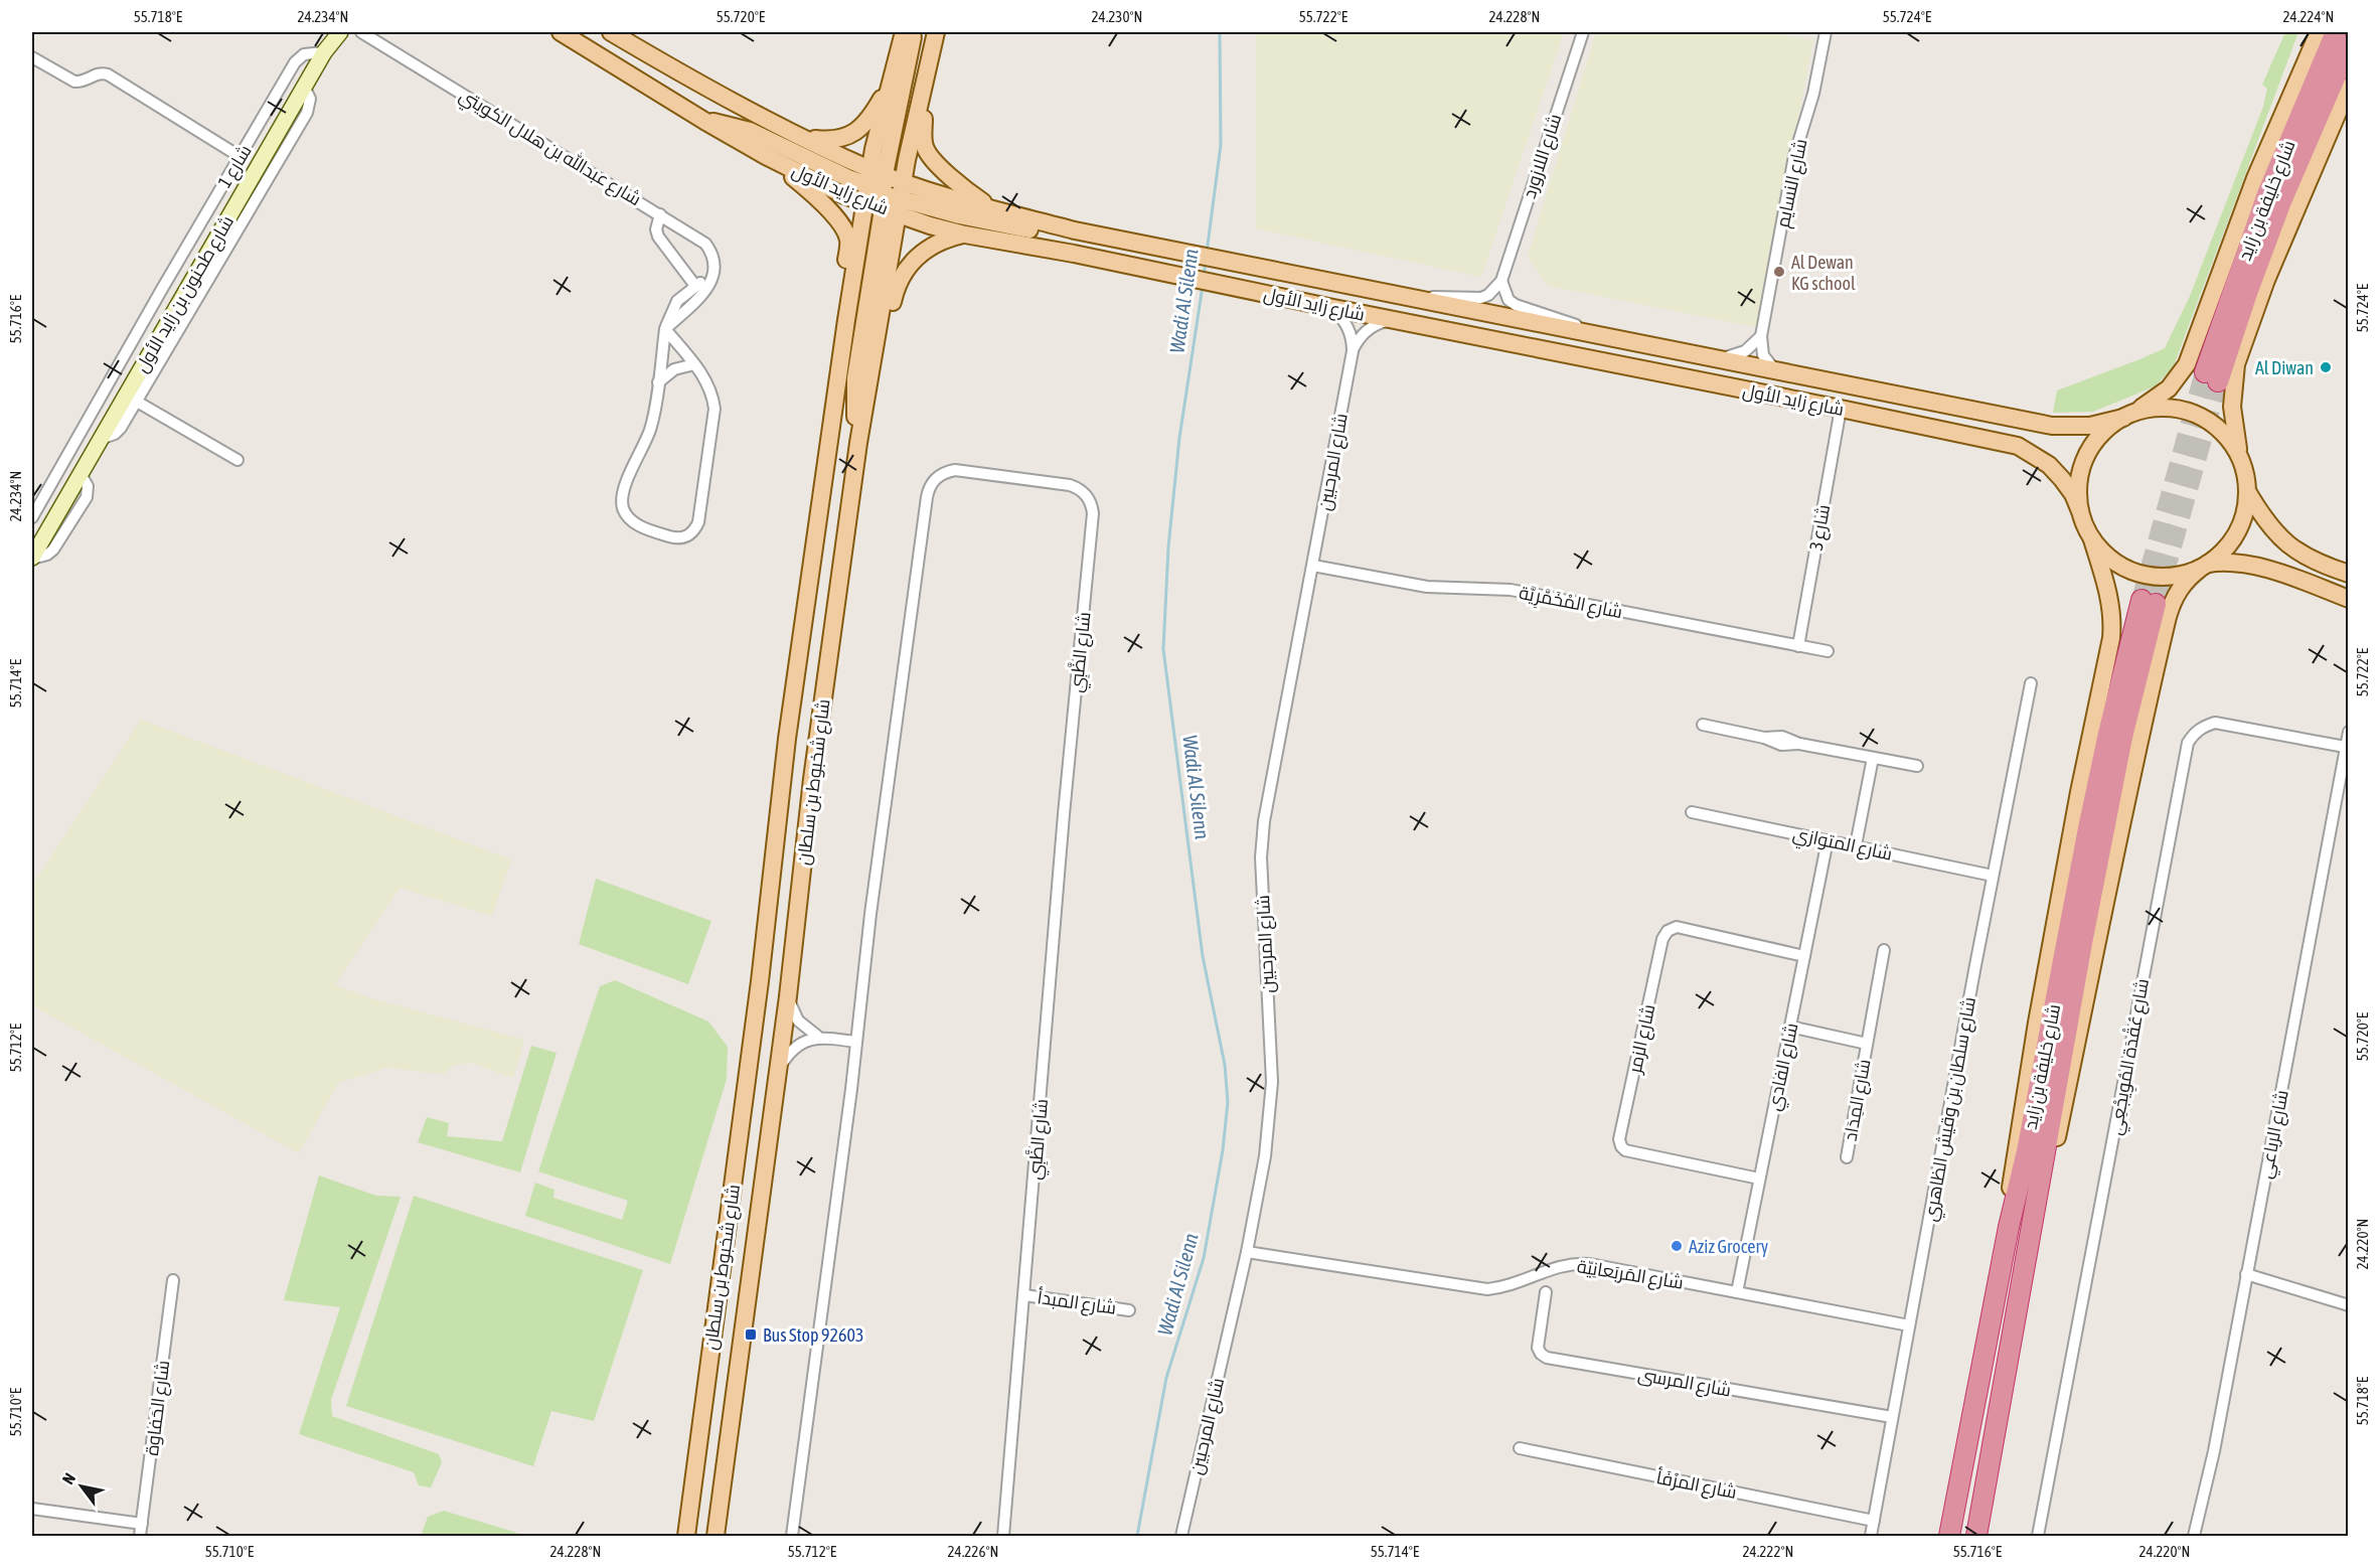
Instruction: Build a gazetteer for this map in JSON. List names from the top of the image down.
{
  "streets": {
    "highway": ["شارع خليفة بن زايد"],
    "main road": ["شارع زايد الأول", "شارع شخبوط بن سلطان"],
    "street": [
      "شارع عبدالله بن هلال الكويتي",
      "شارع اللازورد",
      "شارع 1",
      "شارع النسايم",
      "شارع طحنون بن زايد الأول",
      "شارع المرحبين",
      "شارع 3",
      "شارع المْخَمَّرِيَّة",
      "شارع الظَّبِي",
      "شارع المتوازي",
      "شارع الزمر",
      "شارع عُقْدَة المُوِيجْعِي",
      "شارع الفادي",
      "شارع المِدَاد",
      "شارع سلطان بن وقيش الظاهري",
      "شارع الرباعي",
      "شارع المَربَعانِيّة",
      "شارع المبدأ",
      "شارع المرسى",
      "شارع الحَفاوة",
      "شارع المرْفَأ"
    ]
  },
  "crossings": [
    ["شارع 1", "شارع طحنون بن زايد الأول"],
    ["شارع النسايم", "شارع زايد الأول"],
    ["شارع زايد الأول", "شارع المرحبين"],
    ["شارع زايد الأول", "شارع 3"],
    ["شارع زايد الأول", "شارع شخبوط بن سلطان"],
    ["شارع المرحبين", "شارع المْخَمَّرِيَّة"],
    ["شارع المرحبين", "شارع المَربَعانِيّة"],
    ["شارع 3", "شارع المْخَمَّرِيَّة"],
    ["شارع الظَّبِي", "شارع المبدأ"],
    ["شارع المتوازي", "شارع الفادي"],
    ["شارع المتوازي", "شارع سلطان بن وقيش الظاهري"],
    ["شارع الزمر", "شارع الفادي"],
    ["شارع عُقْدَة المُوِيجْعِي", "شارع الرباعي"],
    ["شارع الفادي", "شارع المِدَاد"],
    ["شارع الفادي", "شارع المَربَعانِيّة"],
    ["شارع سلطان بن وقيش الظاهري", "شارع المَربَعانِيّة"],
    ["شارع سلطان بن وقيش الظاهري", "شارع المرسى"],
    ["شارع سلطان بن وقيش الظاهري", "شارع المرْفَأ"]
  ],
  "water": ["Wadi Al Silenn"],
  "places": {
    "other": ["Al Dewan KG school", "Al Diwan", "Aziz Grocery"],
    "transit": ["Bus Stop 92603"]
  },
  "north": "top left",
  "coordinates": [
    "55.718°E",
    "24.234°N",
    "55.720°E",
    "24.230°N",
    "55.722°E",
    "24.228°N",
    "55.724°E",
    "24.224°N",
    "55.716°E",
    "55.714°E",
    "55.712°E",
    "24.220°N",
    "55.710°E",
    "24.226°N",
    "24.222°N"
  ]
}
